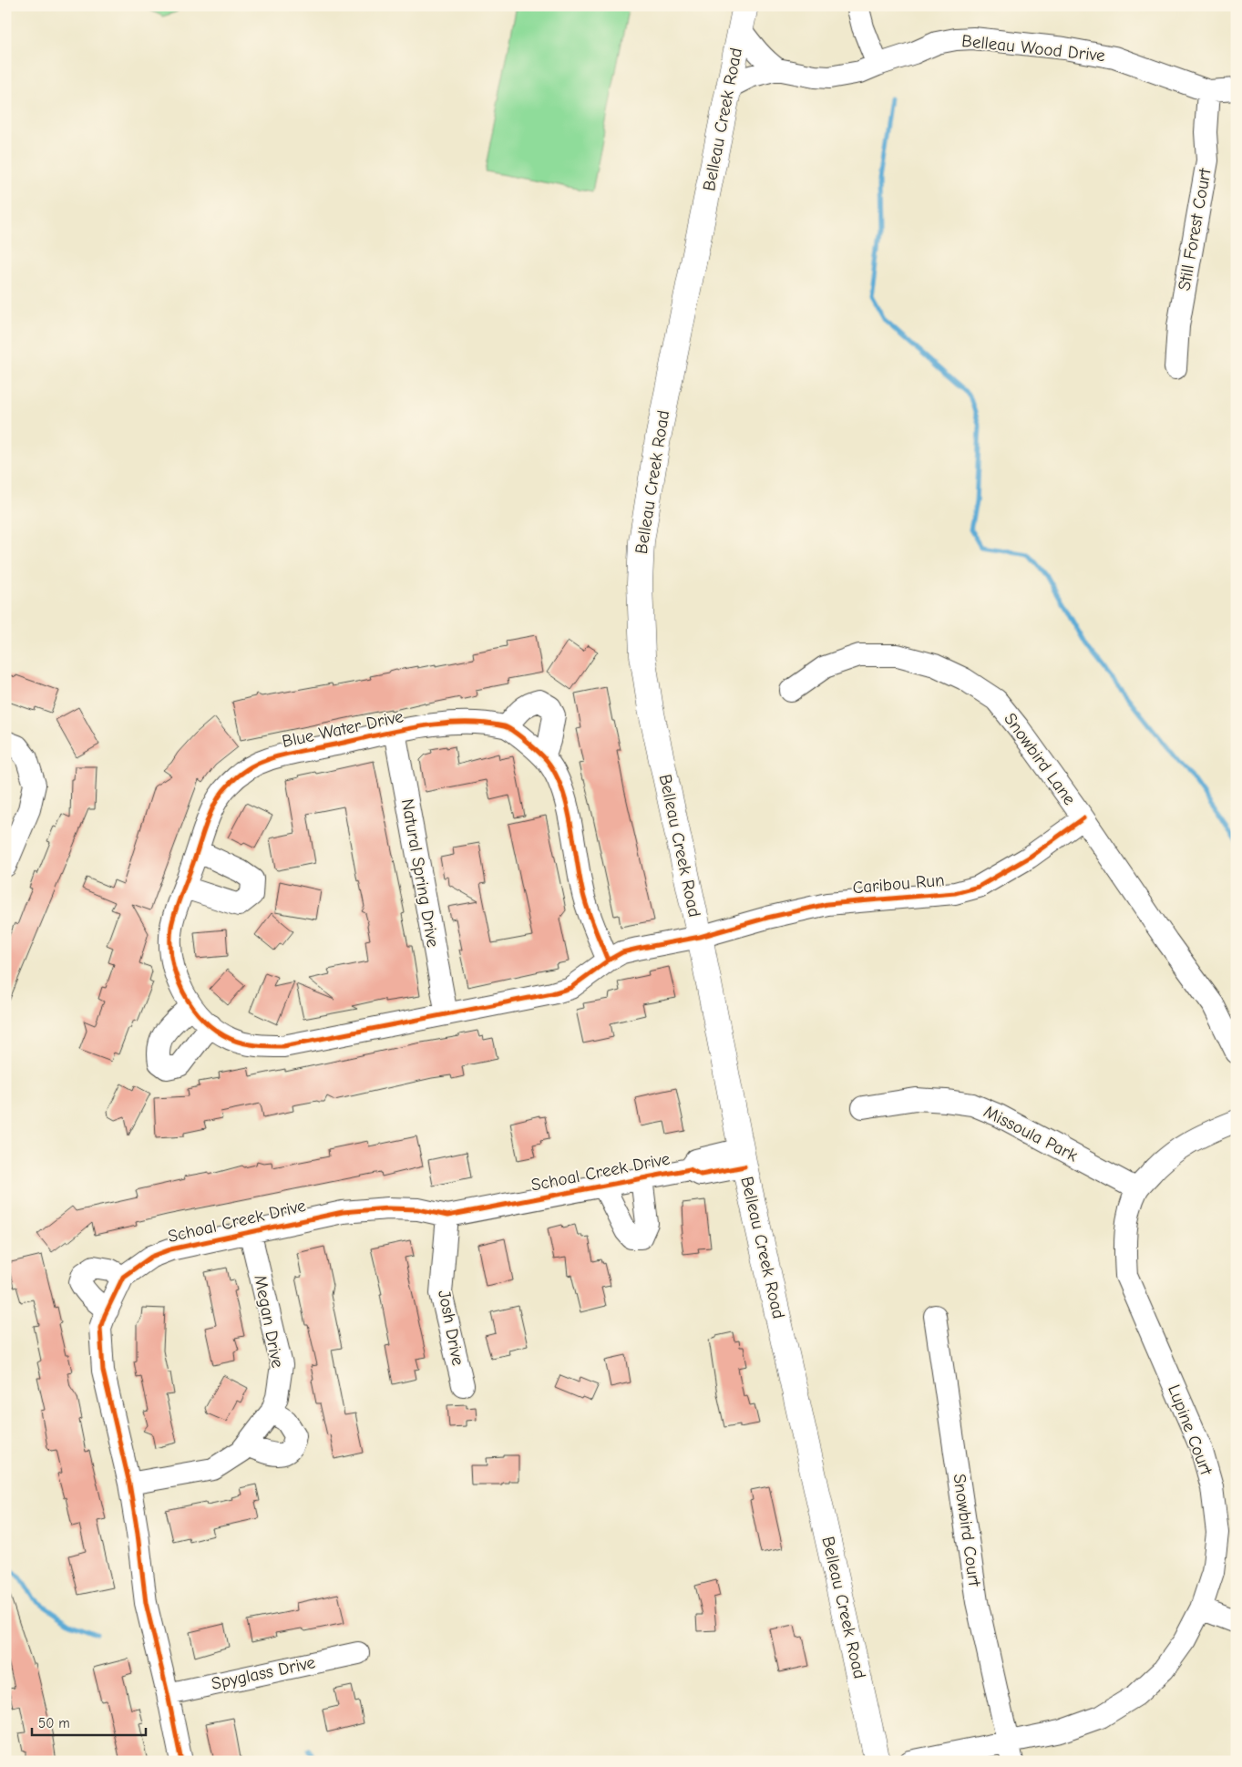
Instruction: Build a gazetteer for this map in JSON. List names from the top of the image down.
{
  "streets": {
    "main road": ["Belleau Creek Road"],
    "street": [
      "Belleau Wood Drive",
      "Still Forest Court",
      "Blue Water Drive",
      "Snowbird Lane",
      "Natural Spring Drive",
      "Caribou Run",
      "Missoula Park",
      "Schoal Creek Drive",
      "Megan Drive",
      "Josh Drive",
      "Lupine Court",
      "Snowbird Court",
      "Spyglass Drive"
    ]
  },
  "crossings": [
    ["Belleau Wood Drive", "Belleau Creek Road"],
    ["Belleau Wood Drive", "Still Forest Court"],
    ["Belleau Creek Road", "Blue Water Drive"],
    ["Belleau Creek Road", "Caribou Run"],
    ["Belleau Creek Road", "Schoal Creek Drive"],
    ["Blue Water Drive", "Natural Spring Drive"],
    ["Blue Water Drive", "Caribou Run"],
    ["Snowbird Lane", "Caribou Run"],
    ["Missoula Park", "Lupine Court"],
    ["Schoal Creek Drive", "Megan Drive"],
    ["Schoal Creek Drive", "Josh Drive"],
    ["Schoal Creek Drive", "Spyglass Drive"],
    ["Lupine Court", "Snowbird Court"]
  ],
  "scale_bar": "50 m"
}
